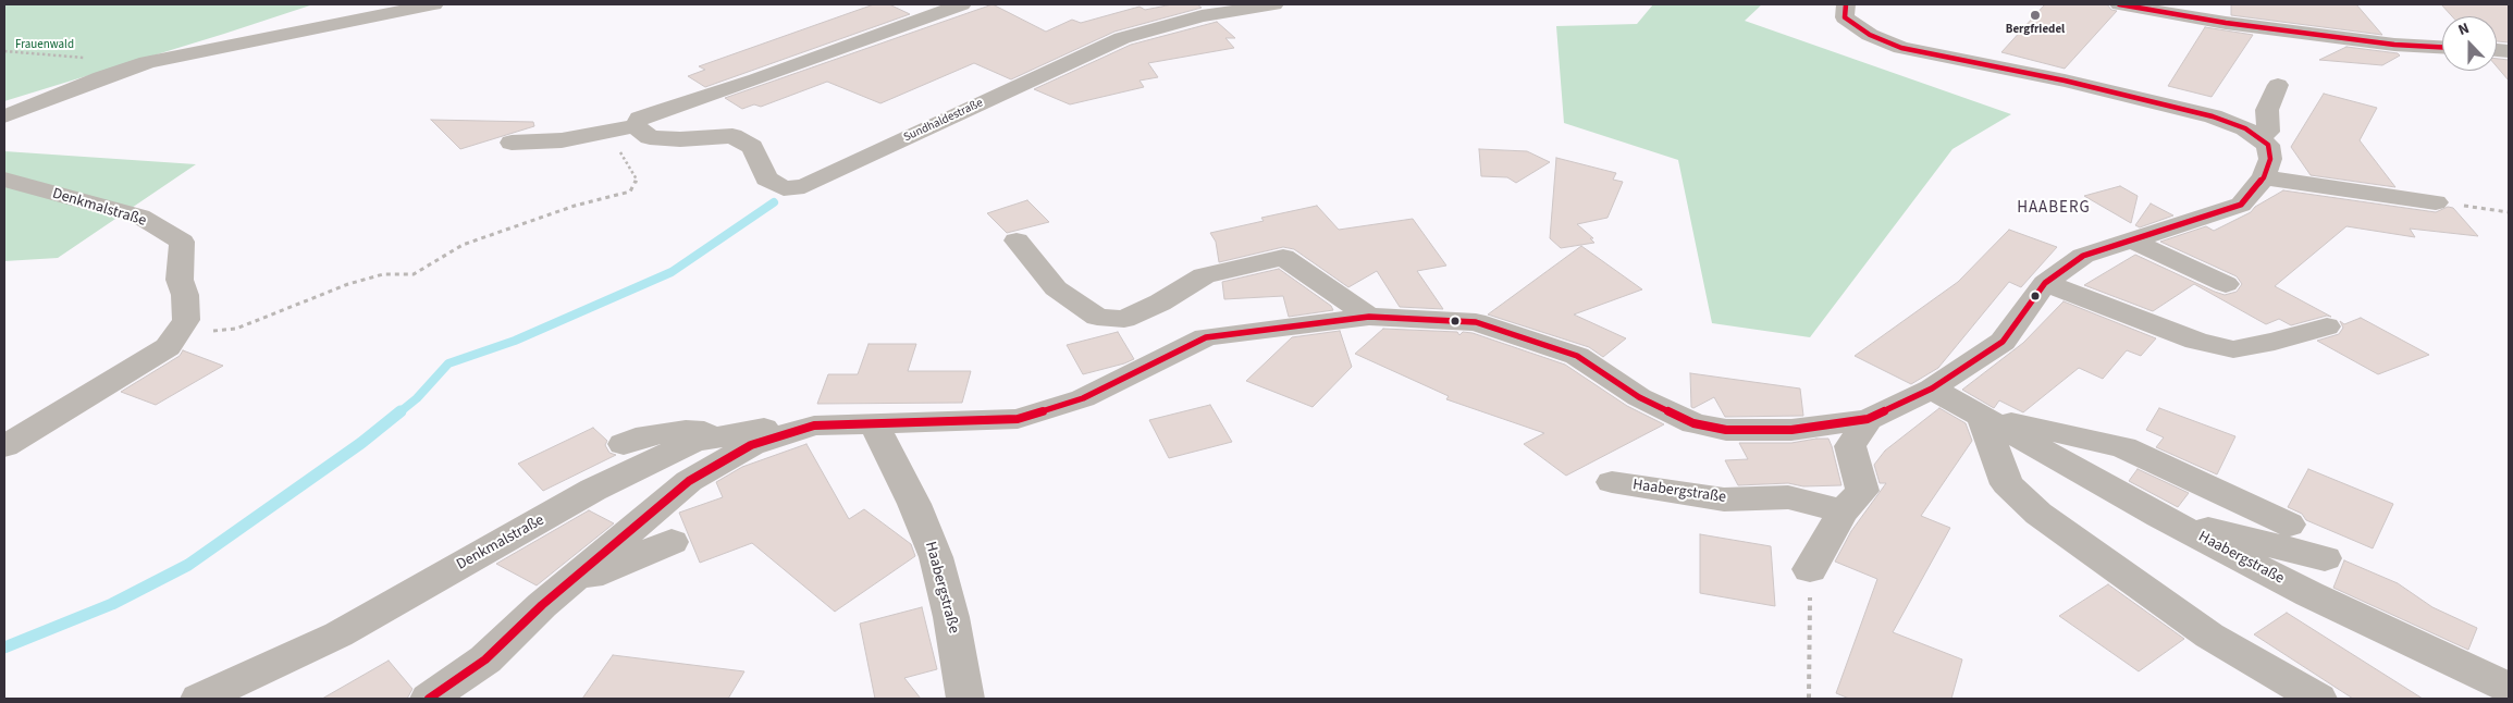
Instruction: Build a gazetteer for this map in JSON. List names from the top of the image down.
{
  "streets": {
    "street": ["Sundhaldestraße", "Denkmalstraße", "Haabergstraße"]
  },
  "districts": ["HAABERG"],
  "parks": ["Frauenwald"],
  "places": ["Bergfriedel"],
  "north": "top"
}
